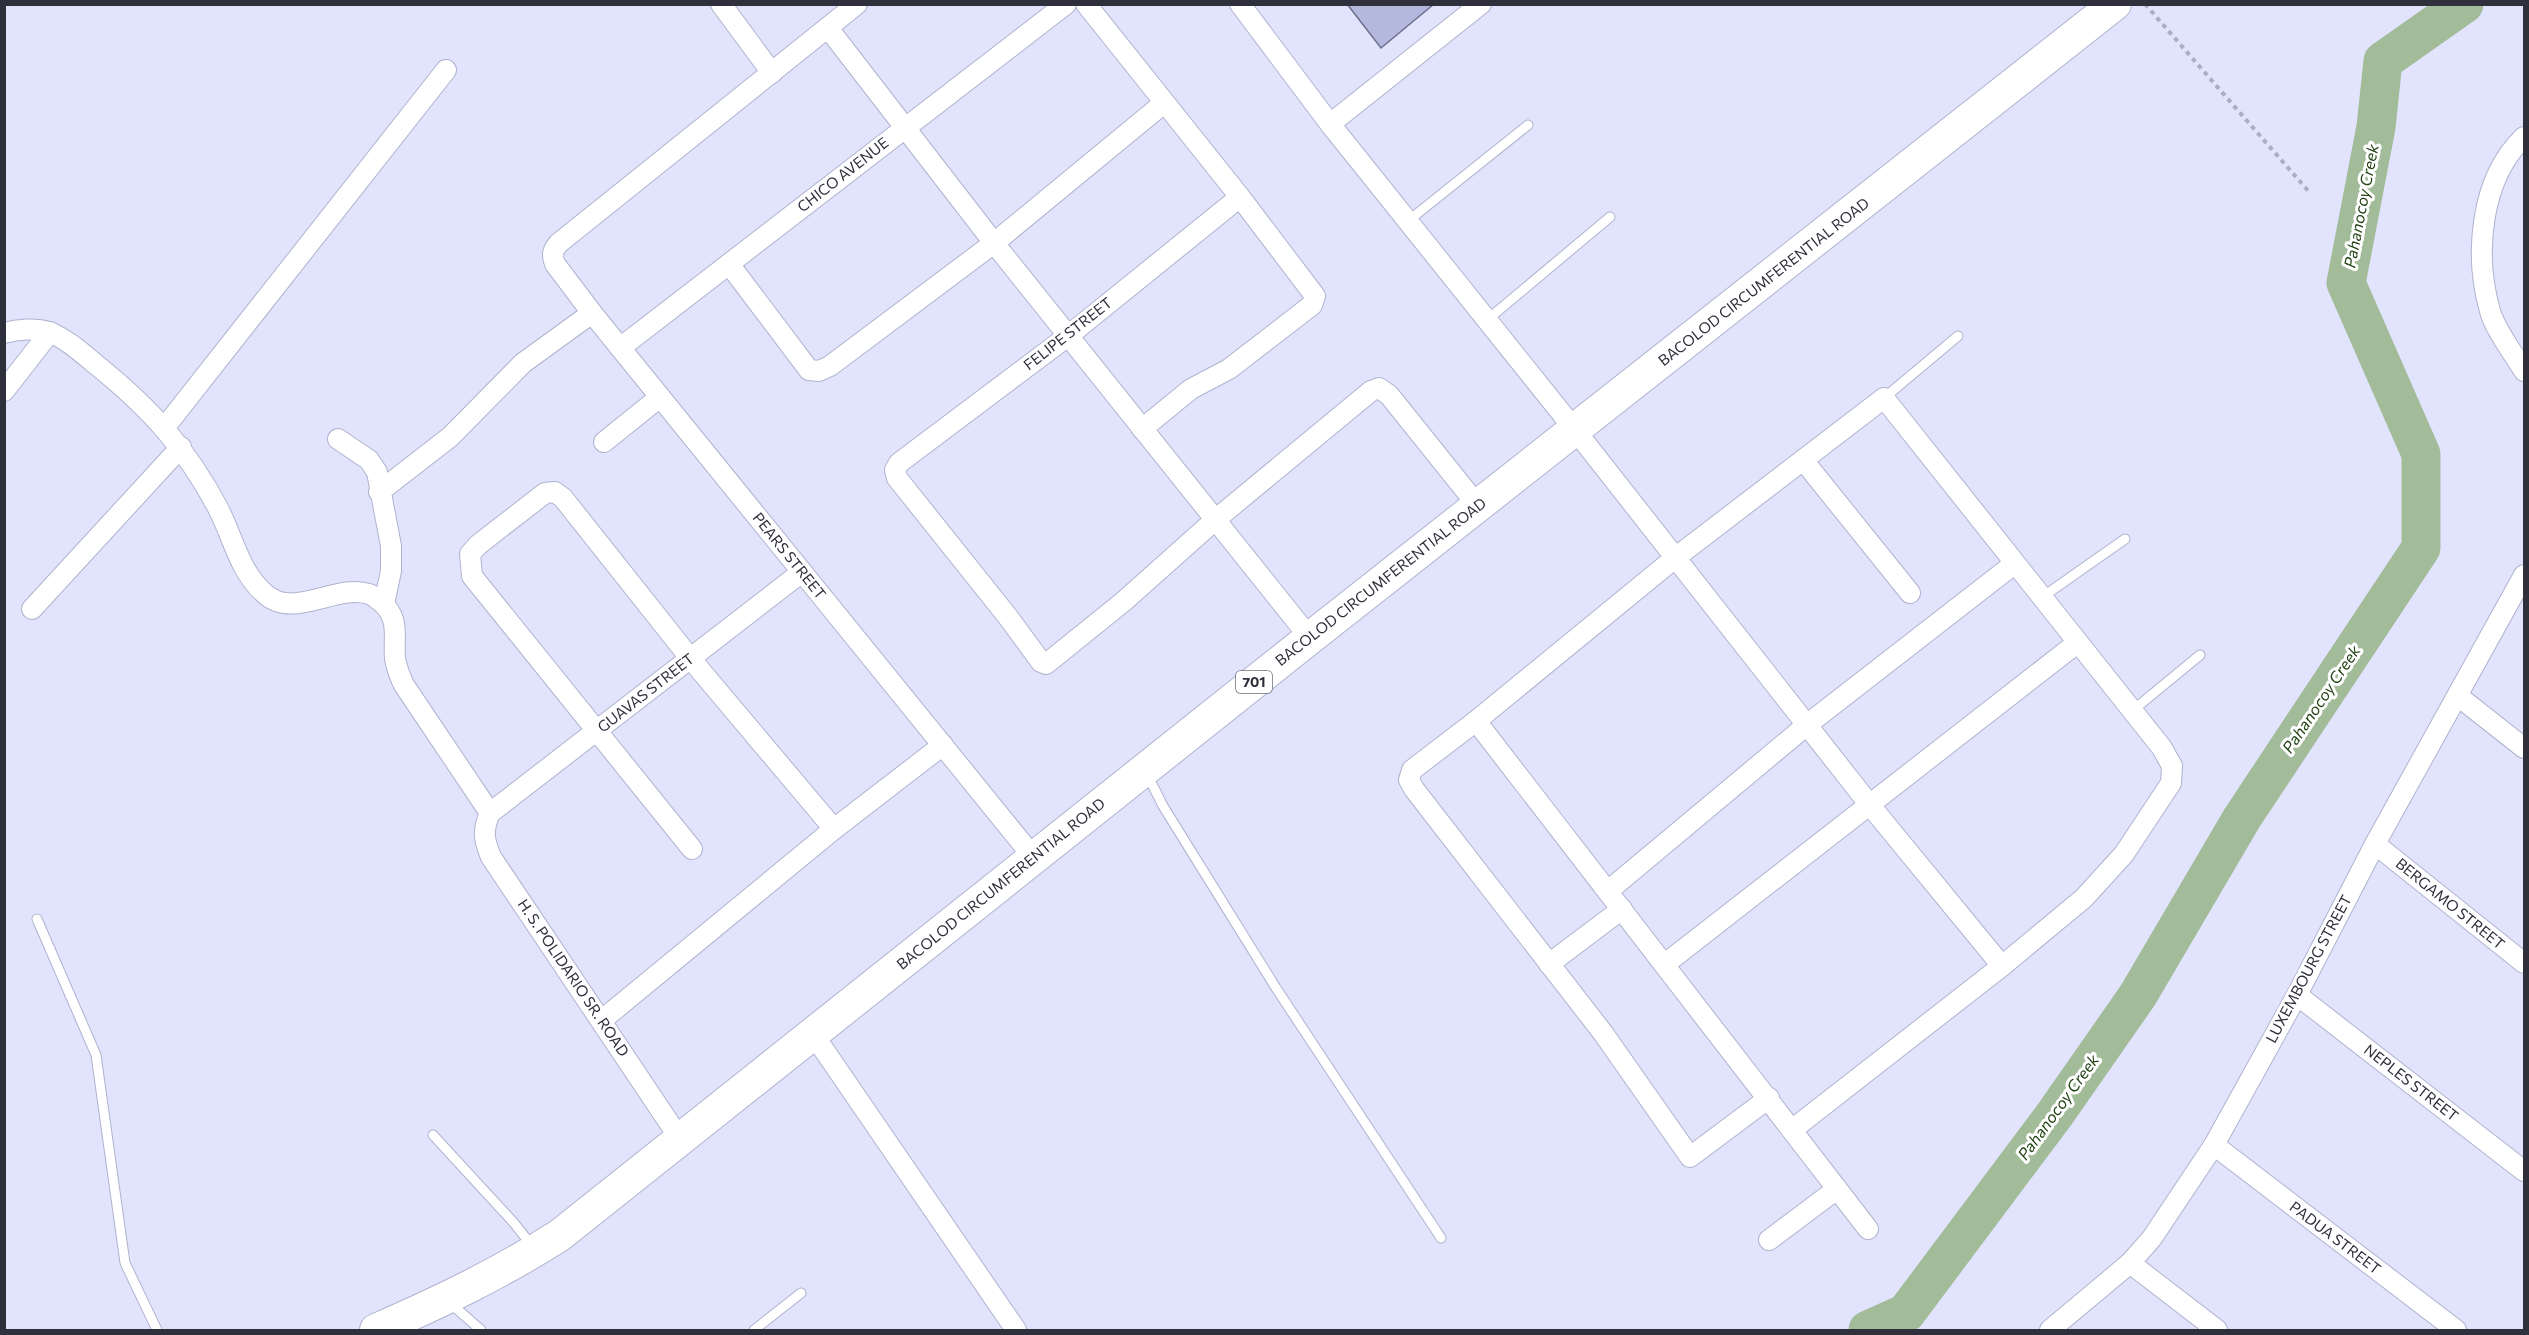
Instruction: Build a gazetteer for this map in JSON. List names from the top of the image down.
{
  "streets": {
    "main road": ["BACOLOD CIRCUMFERENTIAL ROAD", "701"],
    "street": [
      "CHICO AVENUE",
      "FELIPE STREET",
      "PEARS STREET",
      "GUAVAS STREET",
      "BERGAMO STREET",
      "LUXEMBOURG STREET",
      "H. S. POLIDARIO SR. ROAD",
      "NEPLES STREET",
      "PADUA STREET"
    ]
  },
  "crossings": [
    ["CHICO AVENUE", "PEARS STREET"],
    ["BACOLOD CIRCUMFERENTIAL ROAD", "PEARS STREET"],
    ["BACOLOD CIRCUMFERENTIAL ROAD", "H. S. POLIDARIO SR. ROAD"],
    ["PEARS STREET", "GUAVAS STREET"],
    ["GUAVAS STREET", "H. S. POLIDARIO SR. ROAD"],
    ["BERGAMO STREET", "LUXEMBOURG STREET"],
    ["LUXEMBOURG STREET", "NEPLES STREET"],
    ["LUXEMBOURG STREET", "PADUA STREET"]
  ],
  "water": ["Pahanocoy Creek"]
}
